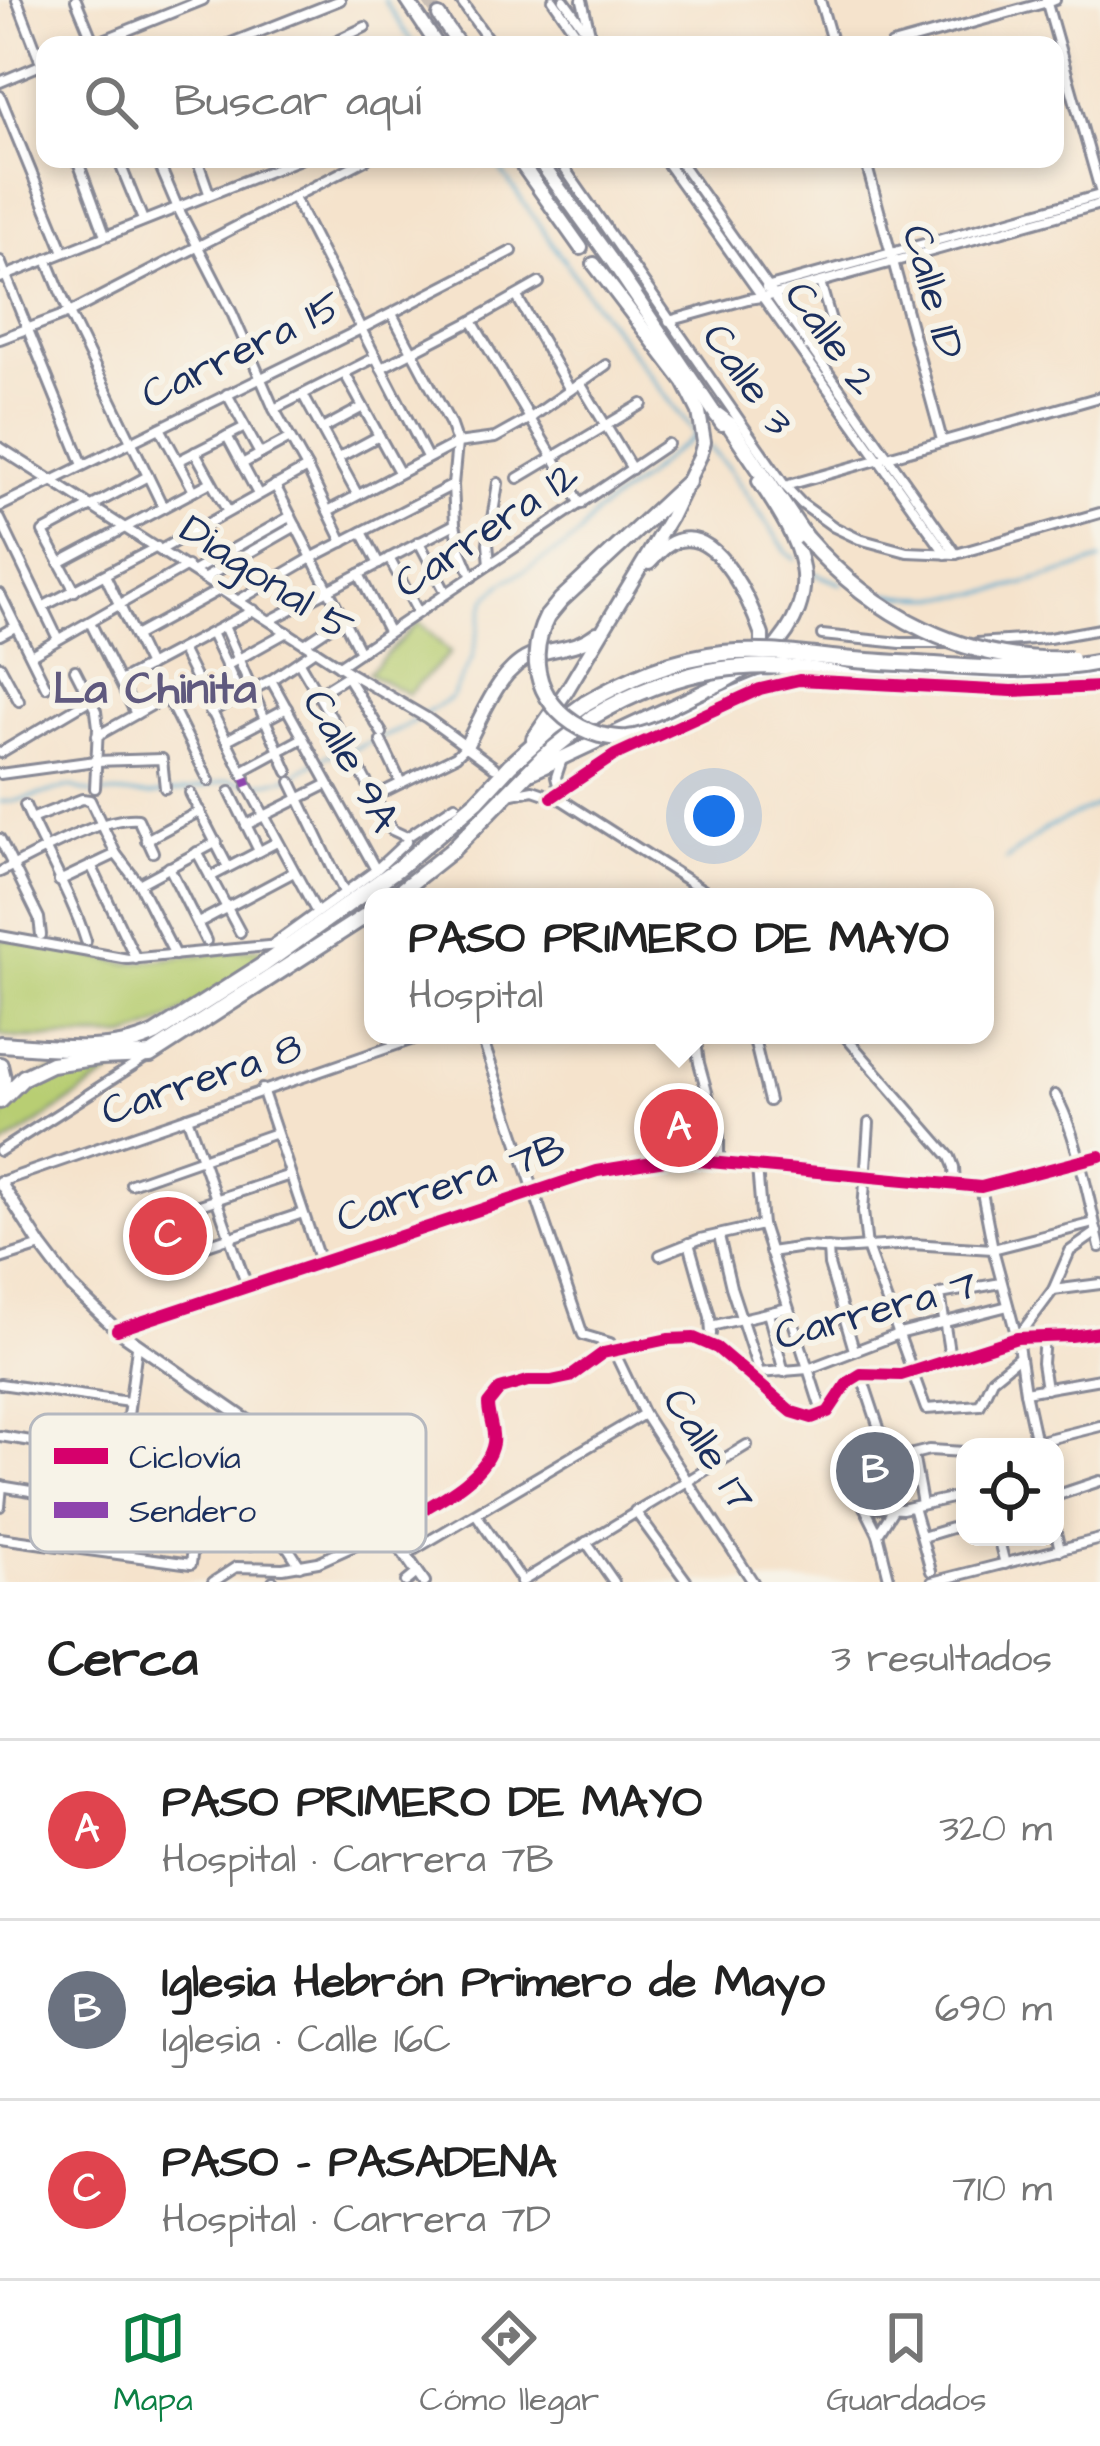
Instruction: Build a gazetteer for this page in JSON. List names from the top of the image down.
{
  "streets": {
    "street": [
      "Calle 1D",
      "Calle 2",
      "Carrera 15",
      "Calle 3",
      "Carrera 12",
      "Diagonal 5",
      "Calle 9A",
      "Carrera 8",
      "Carrera 7B",
      "Carrera 7",
      "Calle 17"
    ]
  },
  "crossings": [
    ["Calle 2", "Calle 3"],
    ["Carrera 15", "Diagonal 5"],
    ["Carrera 12", "Diagonal 5"]
  ],
  "districts": ["La Chinita"],
  "legend": ["Ciclovía", "Sendero"],
  "page": {
    "search": "Buscar aquí",
    "popup": ["PASO PRIMERO DE MAYO", "Hospital"],
    "pins": ["A", "C", "B"],
    "heading": ["Cerca", "3 resultados"],
    "list": [
      {
        "mark": "A",
        "name": "PASO PRIMERO DE MAYO",
        "note": "Hospital · Carrera 7B",
        "value": "320 m"
      },
      {
        "mark": "B",
        "name": "Iglesia Hebrón Primero de Mayo",
        "note": "Iglesia · Calle 16C",
        "value": "690 m"
      },
      {
        "mark": "C",
        "name": "PASO - PASADENA",
        "note": "Hospital · Carrera 7D",
        "value": "710 m"
      }
    ],
    "nav": ["Mapa", "Cómo llegar", "Guardados"]
  }
}
